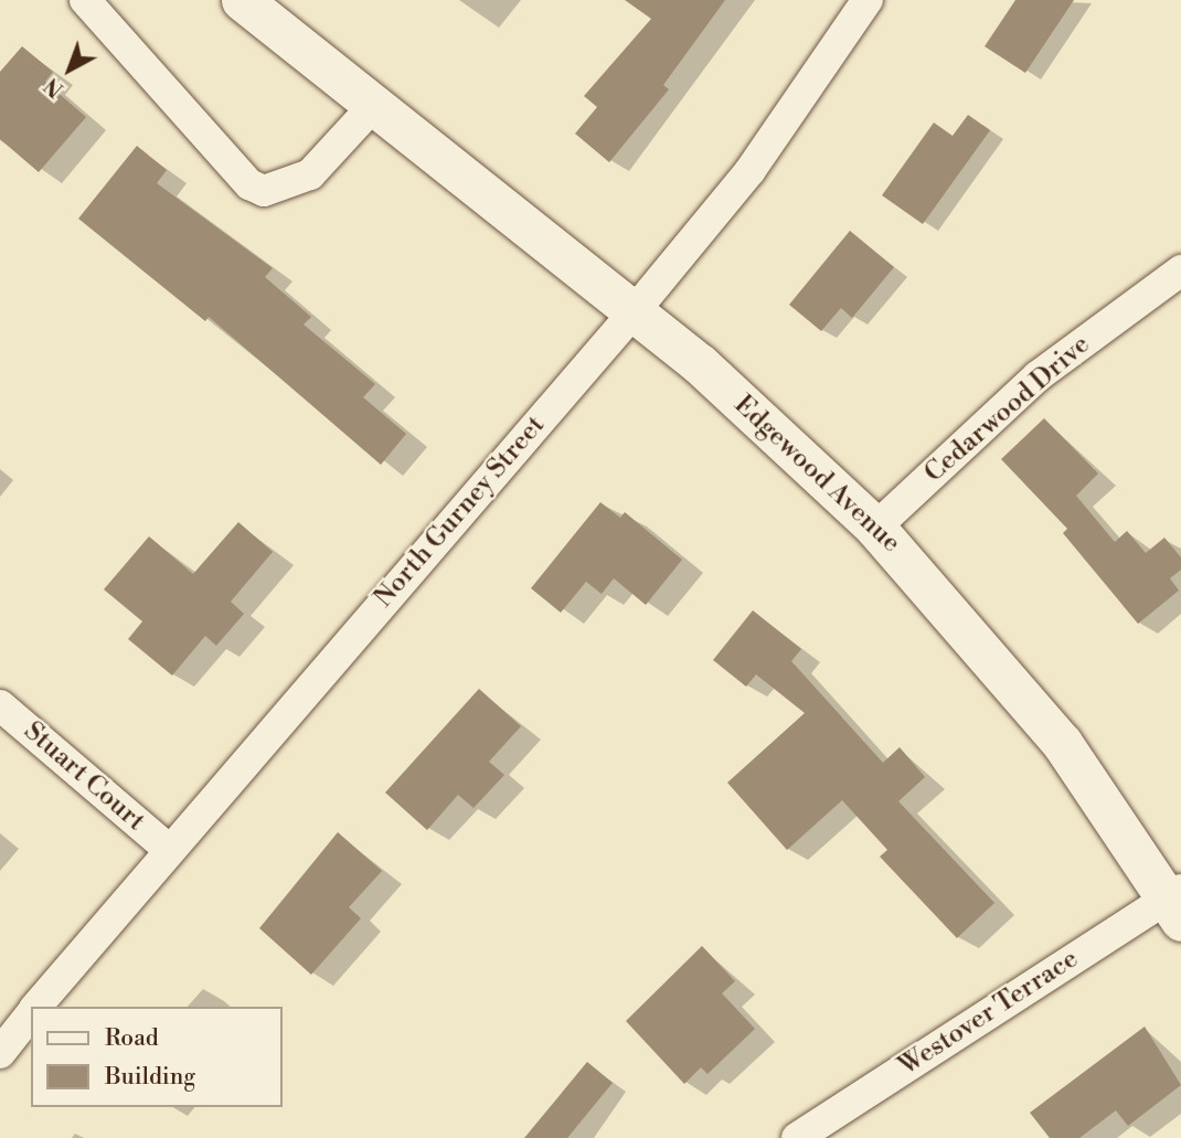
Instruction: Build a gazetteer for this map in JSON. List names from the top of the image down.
{
  "streets": {
    "street": [
      "Cedarwood Drive",
      "Edgewood Avenue",
      "North Gurney Street",
      "Stuart Court",
      "Westover Terrace"
    ]
  },
  "crossings": [
    ["Cedarwood Drive", "Edgewood Avenue"],
    ["Edgewood Avenue", "North Gurney Street"],
    ["Edgewood Avenue", "Westover Terrace"],
    ["North Gurney Street", "Stuart Court"]
  ],
  "legend": ["Road", "Building"],
  "north": "bottom left"
}
